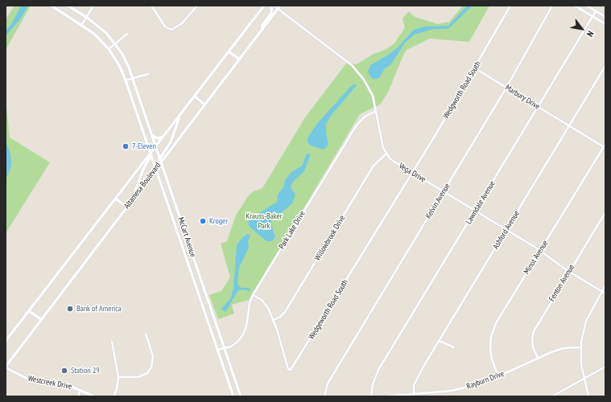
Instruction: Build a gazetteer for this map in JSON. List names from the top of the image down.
{
  "streets": {
    "main road": ["Altamesa Boulevard", "McCart Avenue"],
    "street": [
      "Wedgworth Road South",
      "Marbury Drive",
      "Vega Drive",
      "Kelvin Avenue",
      "Lawndale Avenue",
      "Park Lake Drive",
      "Ashford Avenue",
      "Willowbrook Drive",
      "Minot Avenue",
      "Fenton Avenue",
      "Wedgeworth Road South",
      "Rayburn Drive",
      "Westcreek Drive"
    ]
  },
  "crossings": [
    ["Wedgworth Road South", "Marbury Drive"],
    ["Wedgworth Road South", "Vega Drive"],
    ["Wedgworth Road South", "Wedgeworth Road South"],
    ["Marbury Drive", "Kelvin Avenue"],
    ["Marbury Drive", "Lawndale Avenue"],
    ["Marbury Drive", "Ashford Avenue"],
    ["Marbury Drive", "Minot Avenue"],
    ["Vega Drive", "Altamesa Boulevard"],
    ["Vega Drive", "Kelvin Avenue"],
    ["Vega Drive", "Lawndale Avenue"],
    ["Vega Drive", "Park Lake Drive"],
    ["Vega Drive", "Ashford Avenue"],
    ["Vega Drive", "Willowbrook Drive"],
    ["Vega Drive", "Minot Avenue"],
    ["Vega Drive", "Fenton Avenue"],
    ["Vega Drive", "Wedgeworth Road South"],
    ["Altamesa Boulevard", "McCart Avenue"],
    ["Altamesa Boulevard", "Westcreek Drive"],
    ["Park Lake Drive", "McCart Avenue"],
    ["Park Lake Drive", "Wedgeworth Road South"],
    ["Ashford Avenue", "Rayburn Drive"],
    ["Willowbrook Drive", "Wedgeworth Road South"],
    ["Minot Avenue", "Rayburn Drive"],
    ["Fenton Avenue", "Rayburn Drive"]
  ],
  "parks": ["Krauss-Baker Park"],
  "places": [
    "7-Eleven",
    "Kroger",
    "Bank of America",
    "Station 29"
  ],
  "north": "bottom right"
}
